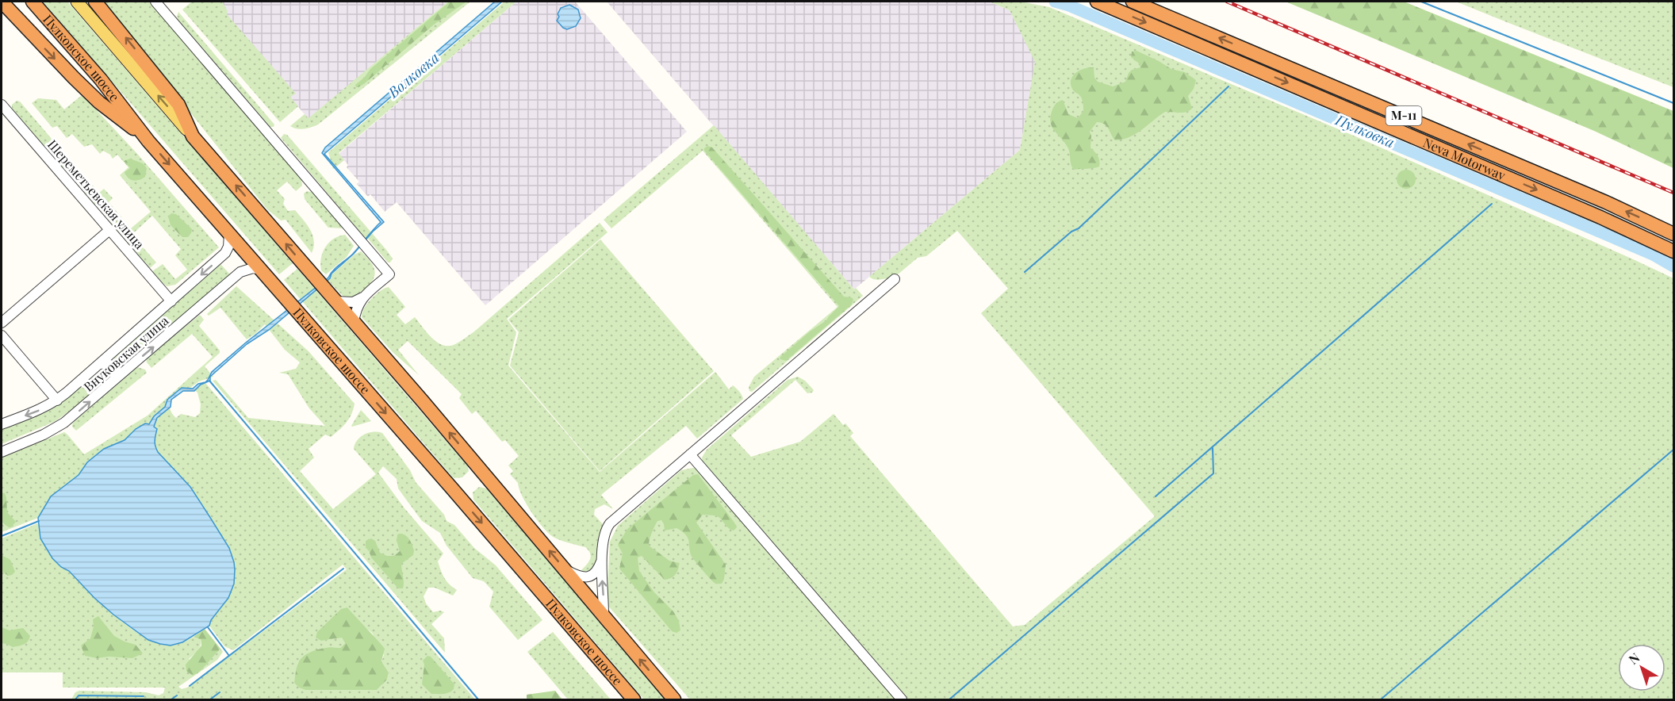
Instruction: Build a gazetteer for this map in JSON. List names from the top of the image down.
{
  "streets": {
    "highway": ["Пулковское шоссе", "М-11", "Neva Motorway"],
    "street": ["Шереметьевская улица", "Внуковская улица"]
  },
  "crossings": [
    ["Пулковское шоссе", "Внуковская улица"],
    ["Шереметьевская улица", "Внуковская улица"]
  ],
  "water": ["Волковка", "Пулковка"],
  "north": "top left"
}
